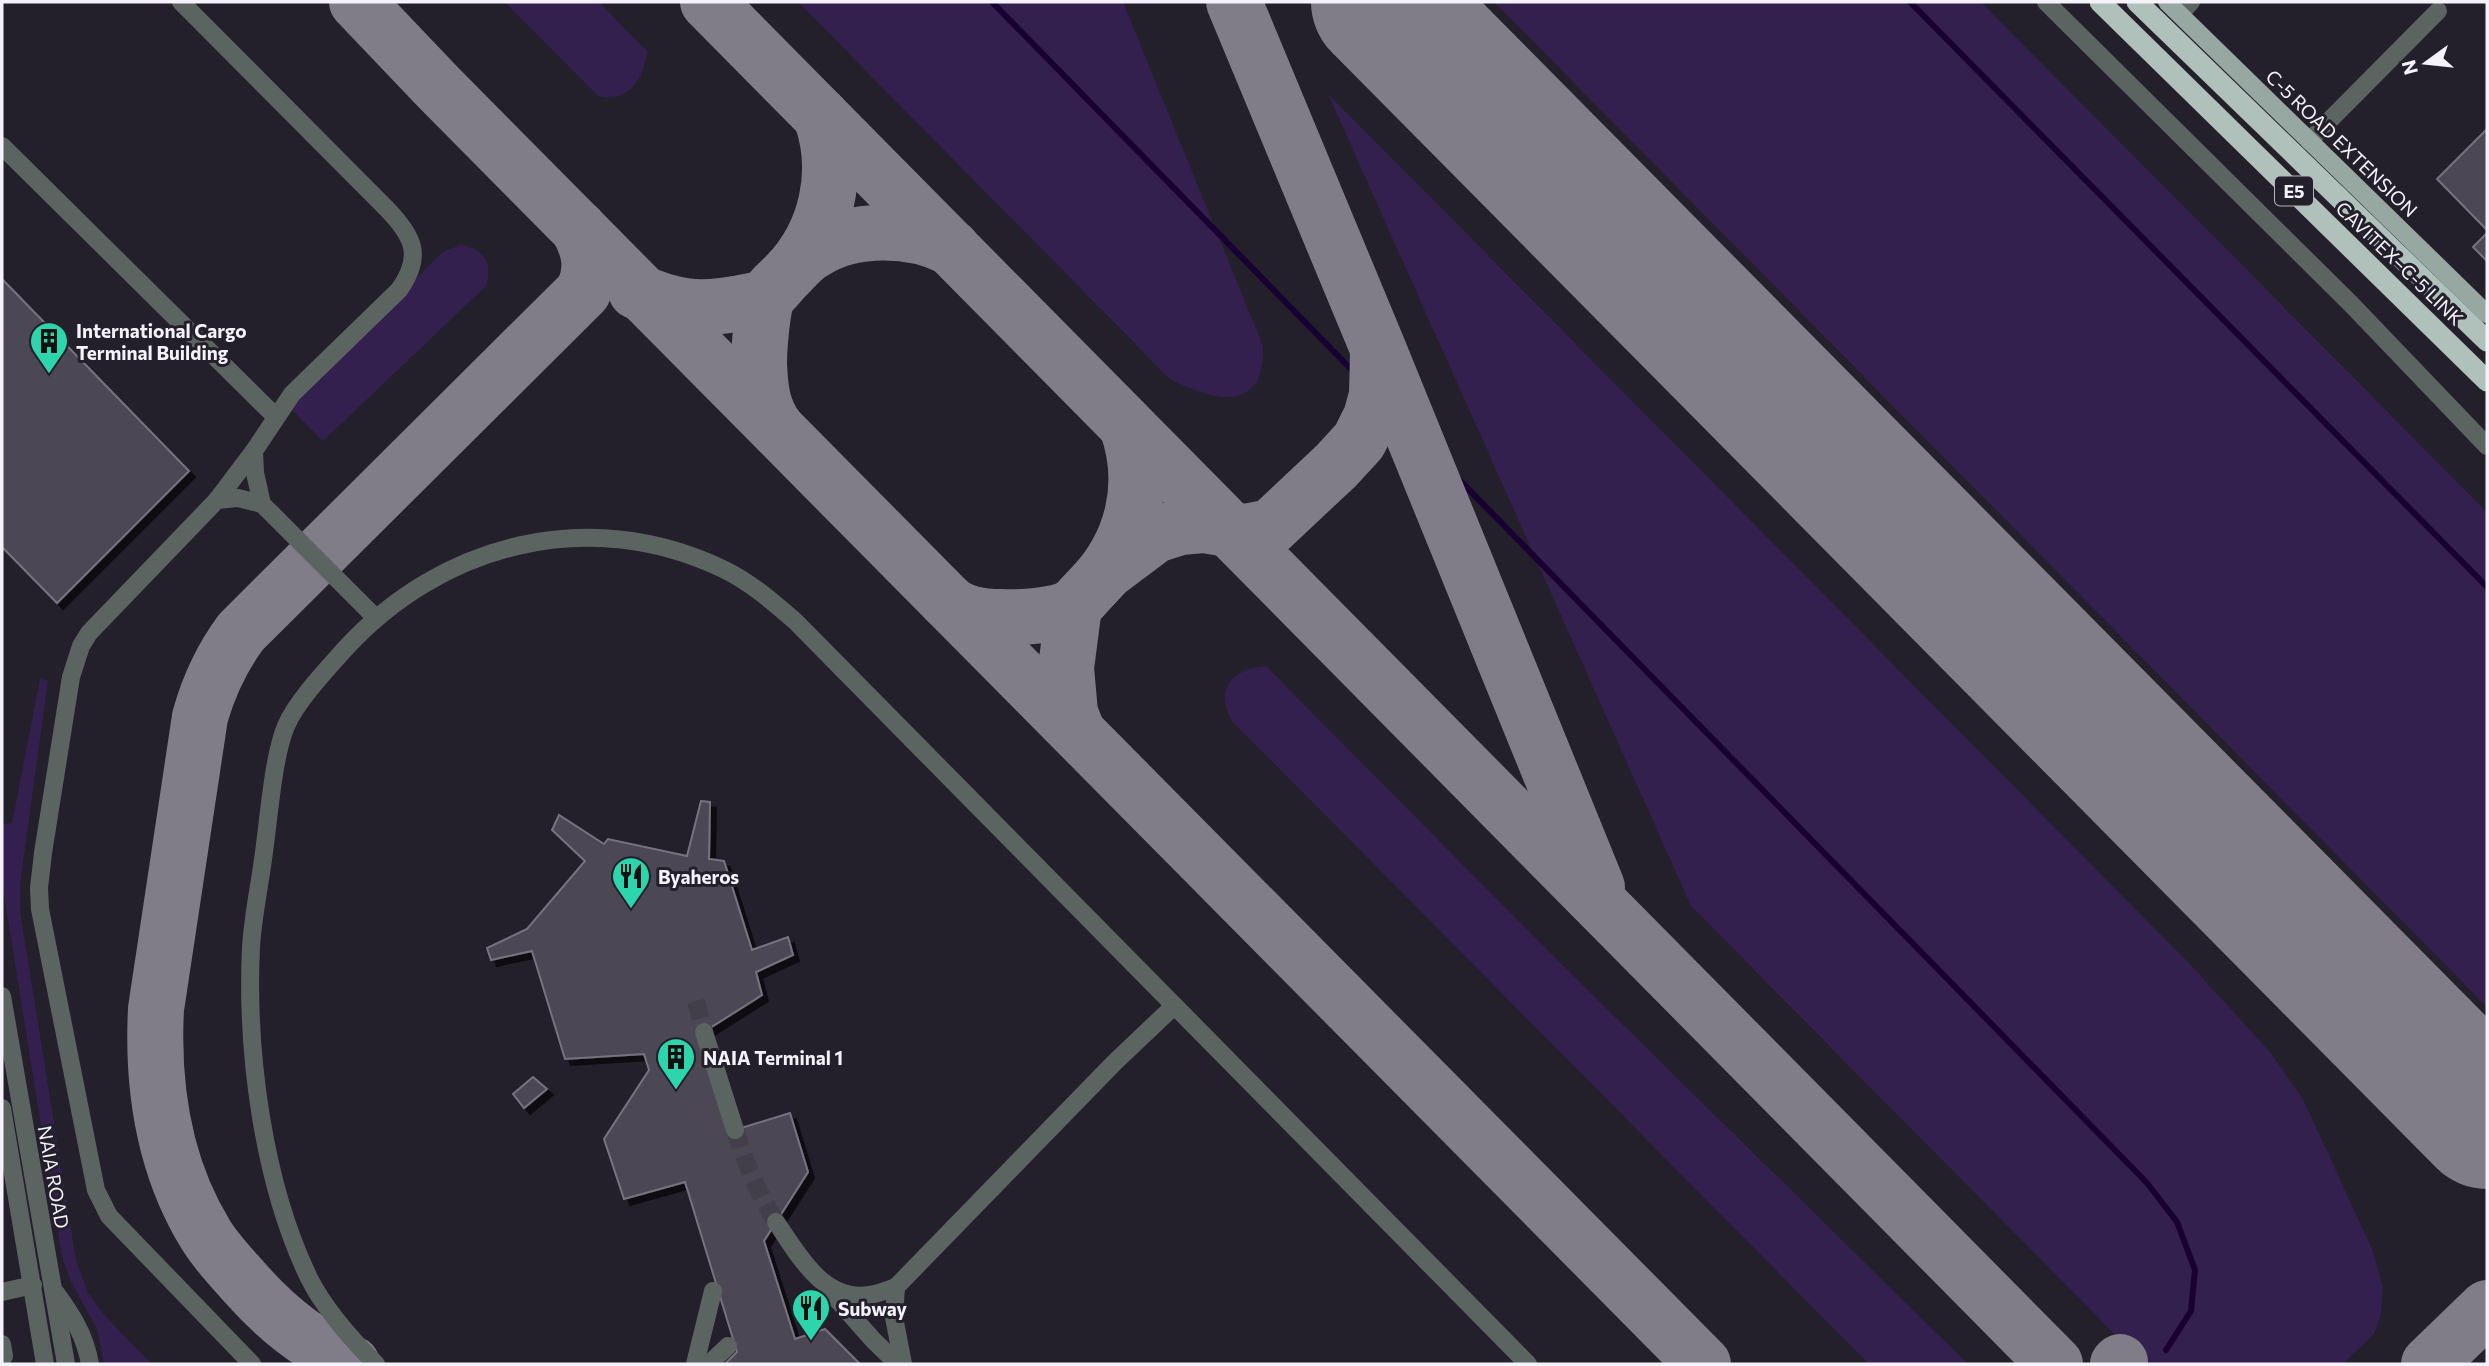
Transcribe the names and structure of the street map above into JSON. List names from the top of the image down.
{
  "streets": {
    "highway": ["E5", "CAVITEX–C-5 LINK"],
    "main road": ["C-5 ROAD EXTENSION"],
    "street": ["NAIA ROAD"]
  },
  "places": {
    "building": ["International Cargo Terminal Building", "NAIA Terminal 1"],
    "restaurant": ["Byaheros", "Subway"]
  },
  "north": "left"
}
